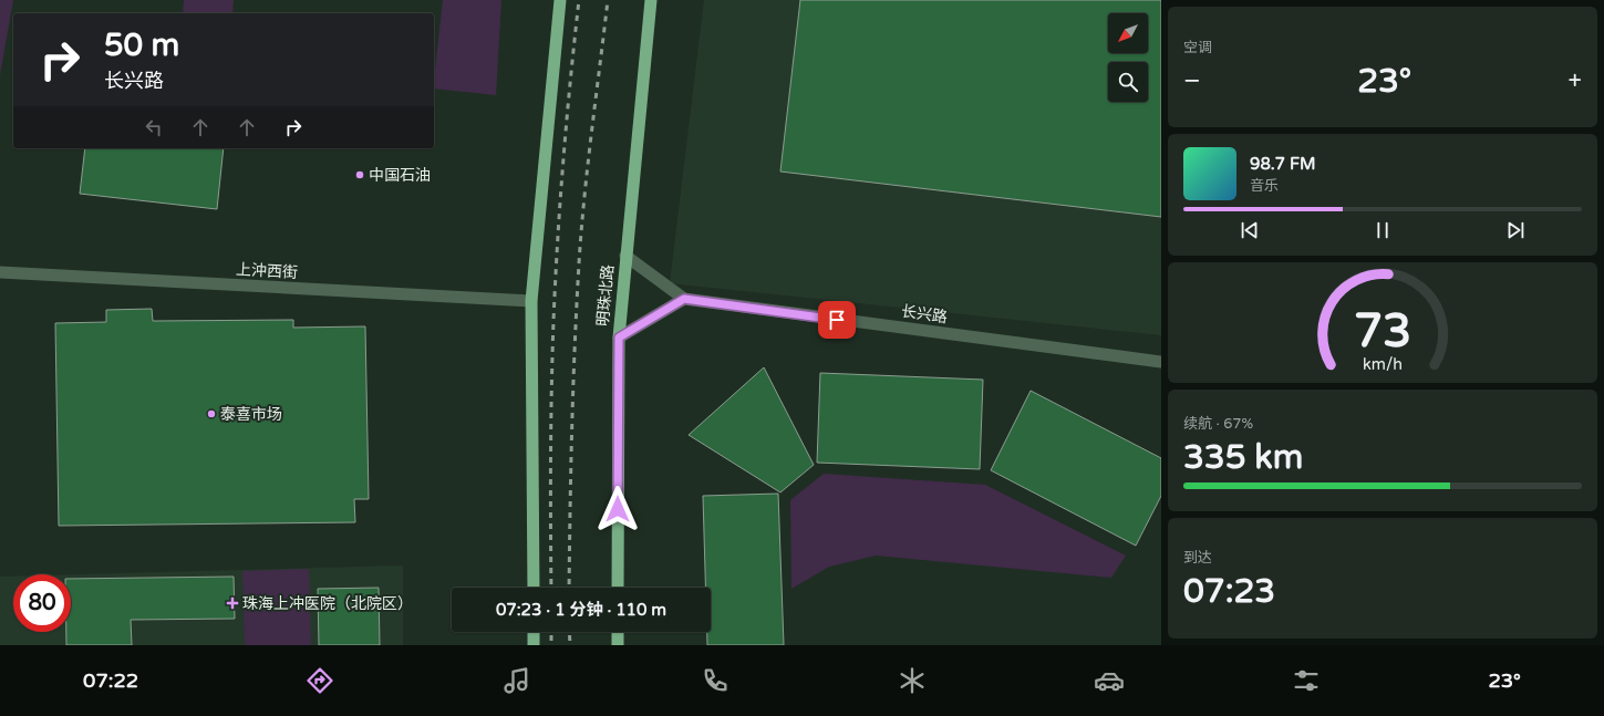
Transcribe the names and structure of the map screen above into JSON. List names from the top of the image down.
{
  "streets": {
    "highway": ["明珠北路"],
    "street": ["上沖西街", "长兴路"]
  },
  "crossings": [
    ["明珠北路", "长兴路"]
  ],
  "places": {
    "other": ["中国石油", "泰喜市场"],
    "health": ["珠海上冲医院（北院区）"]
  },
  "north": "bottom left",
  "page": {
    "tile": [
      "空调",
      ["续航 · 67%", "335 km"],
      ["到达", "07:23"]
    ],
    "turn": ["50 m", "长兴路"],
    "heat": ["−", "23°", "+"],
    "song": ["98.7 FM", "音乐"],
    "limit": "80",
    "trip": "07:23 · 1 分钟 · 110 m",
    "tabs": ["07:22", "23°"],
    "gauge": ["73", "km/h"]
  }
}
